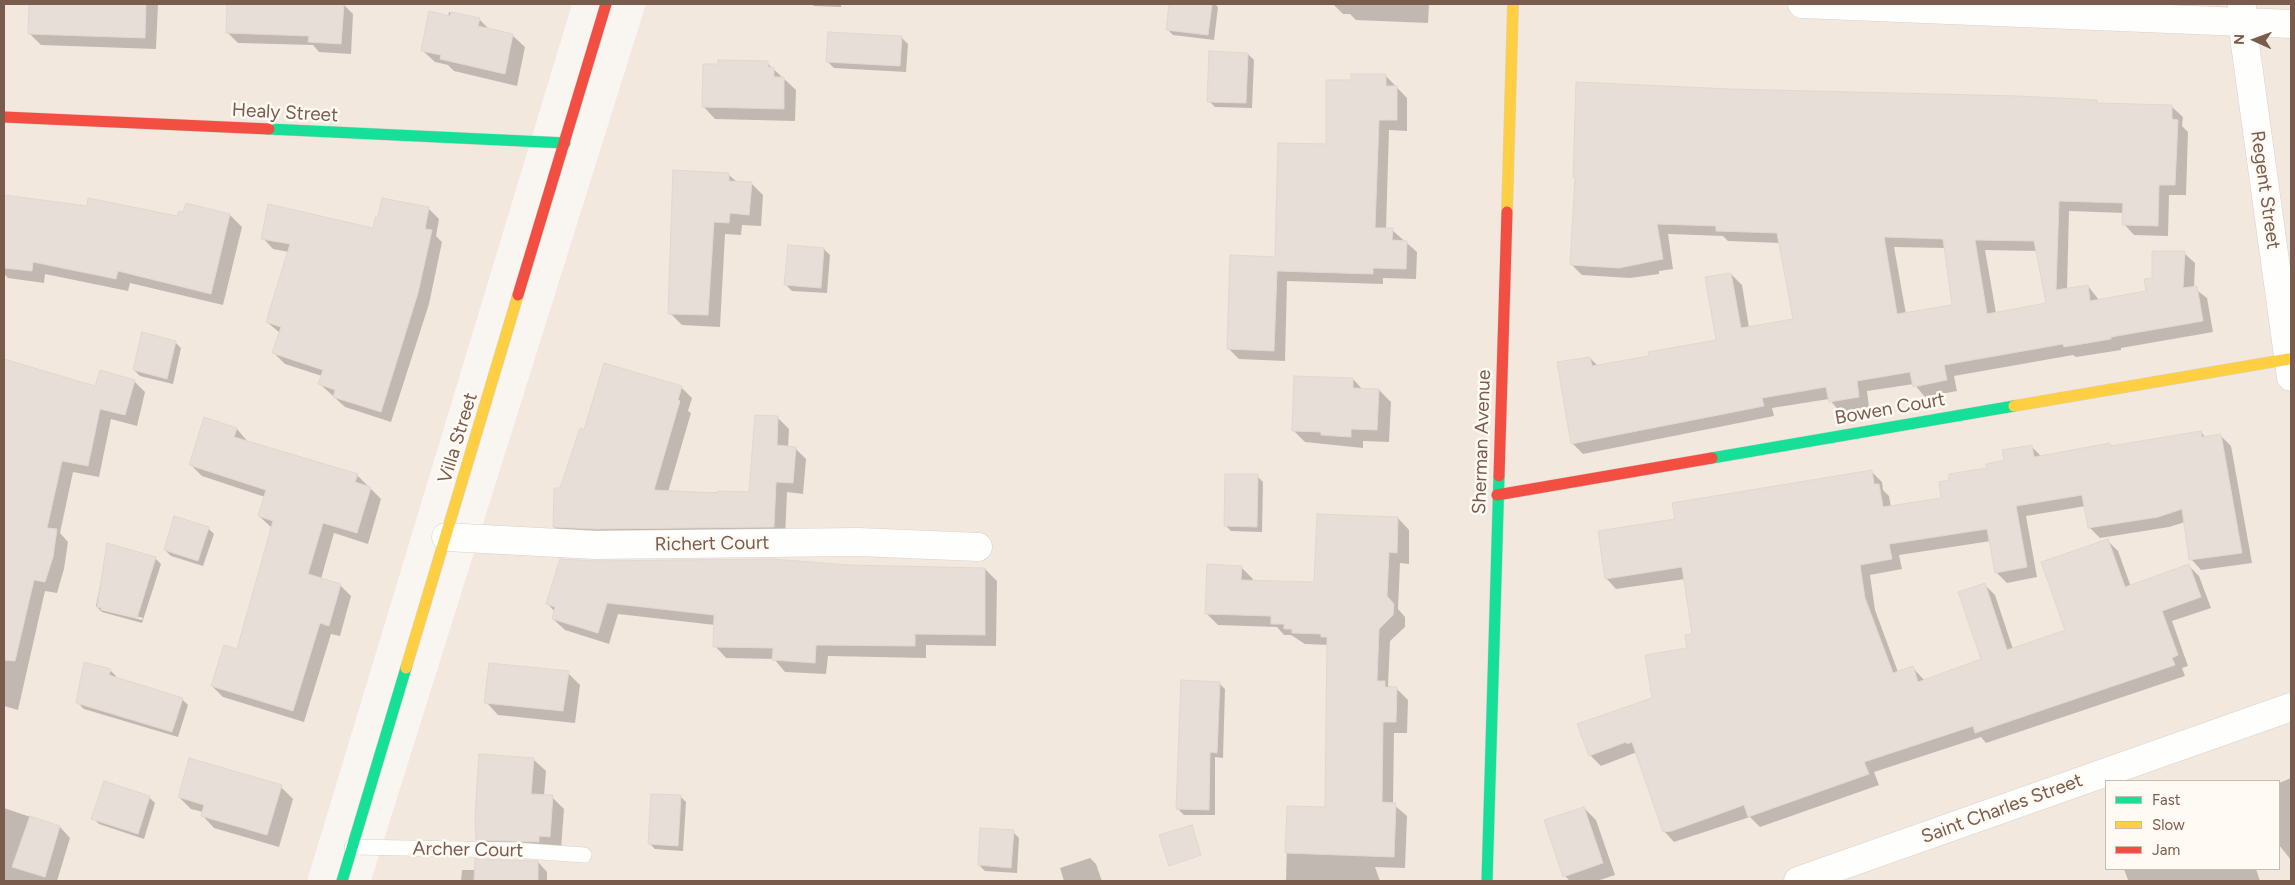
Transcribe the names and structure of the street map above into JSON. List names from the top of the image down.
{
  "streets": {
    "street": [
      "Healy Street",
      "Regent Street",
      "Bowen Court",
      "Villa Street",
      "Sherman Avenue",
      "Richert Court",
      "Saint Charles Street"
    ],
    "lane": ["Archer Court"]
  },
  "crossings": [
    ["Healy Street", "Villa Street"],
    ["Regent Street", "Bowen Court"],
    ["Bowen Court", "Sherman Avenue"],
    ["Villa Street", "Richert Court"],
    ["Villa Street", "Archer Court"]
  ],
  "legend": ["Fast", "Slow", "Jam"],
  "north": "left"
}
